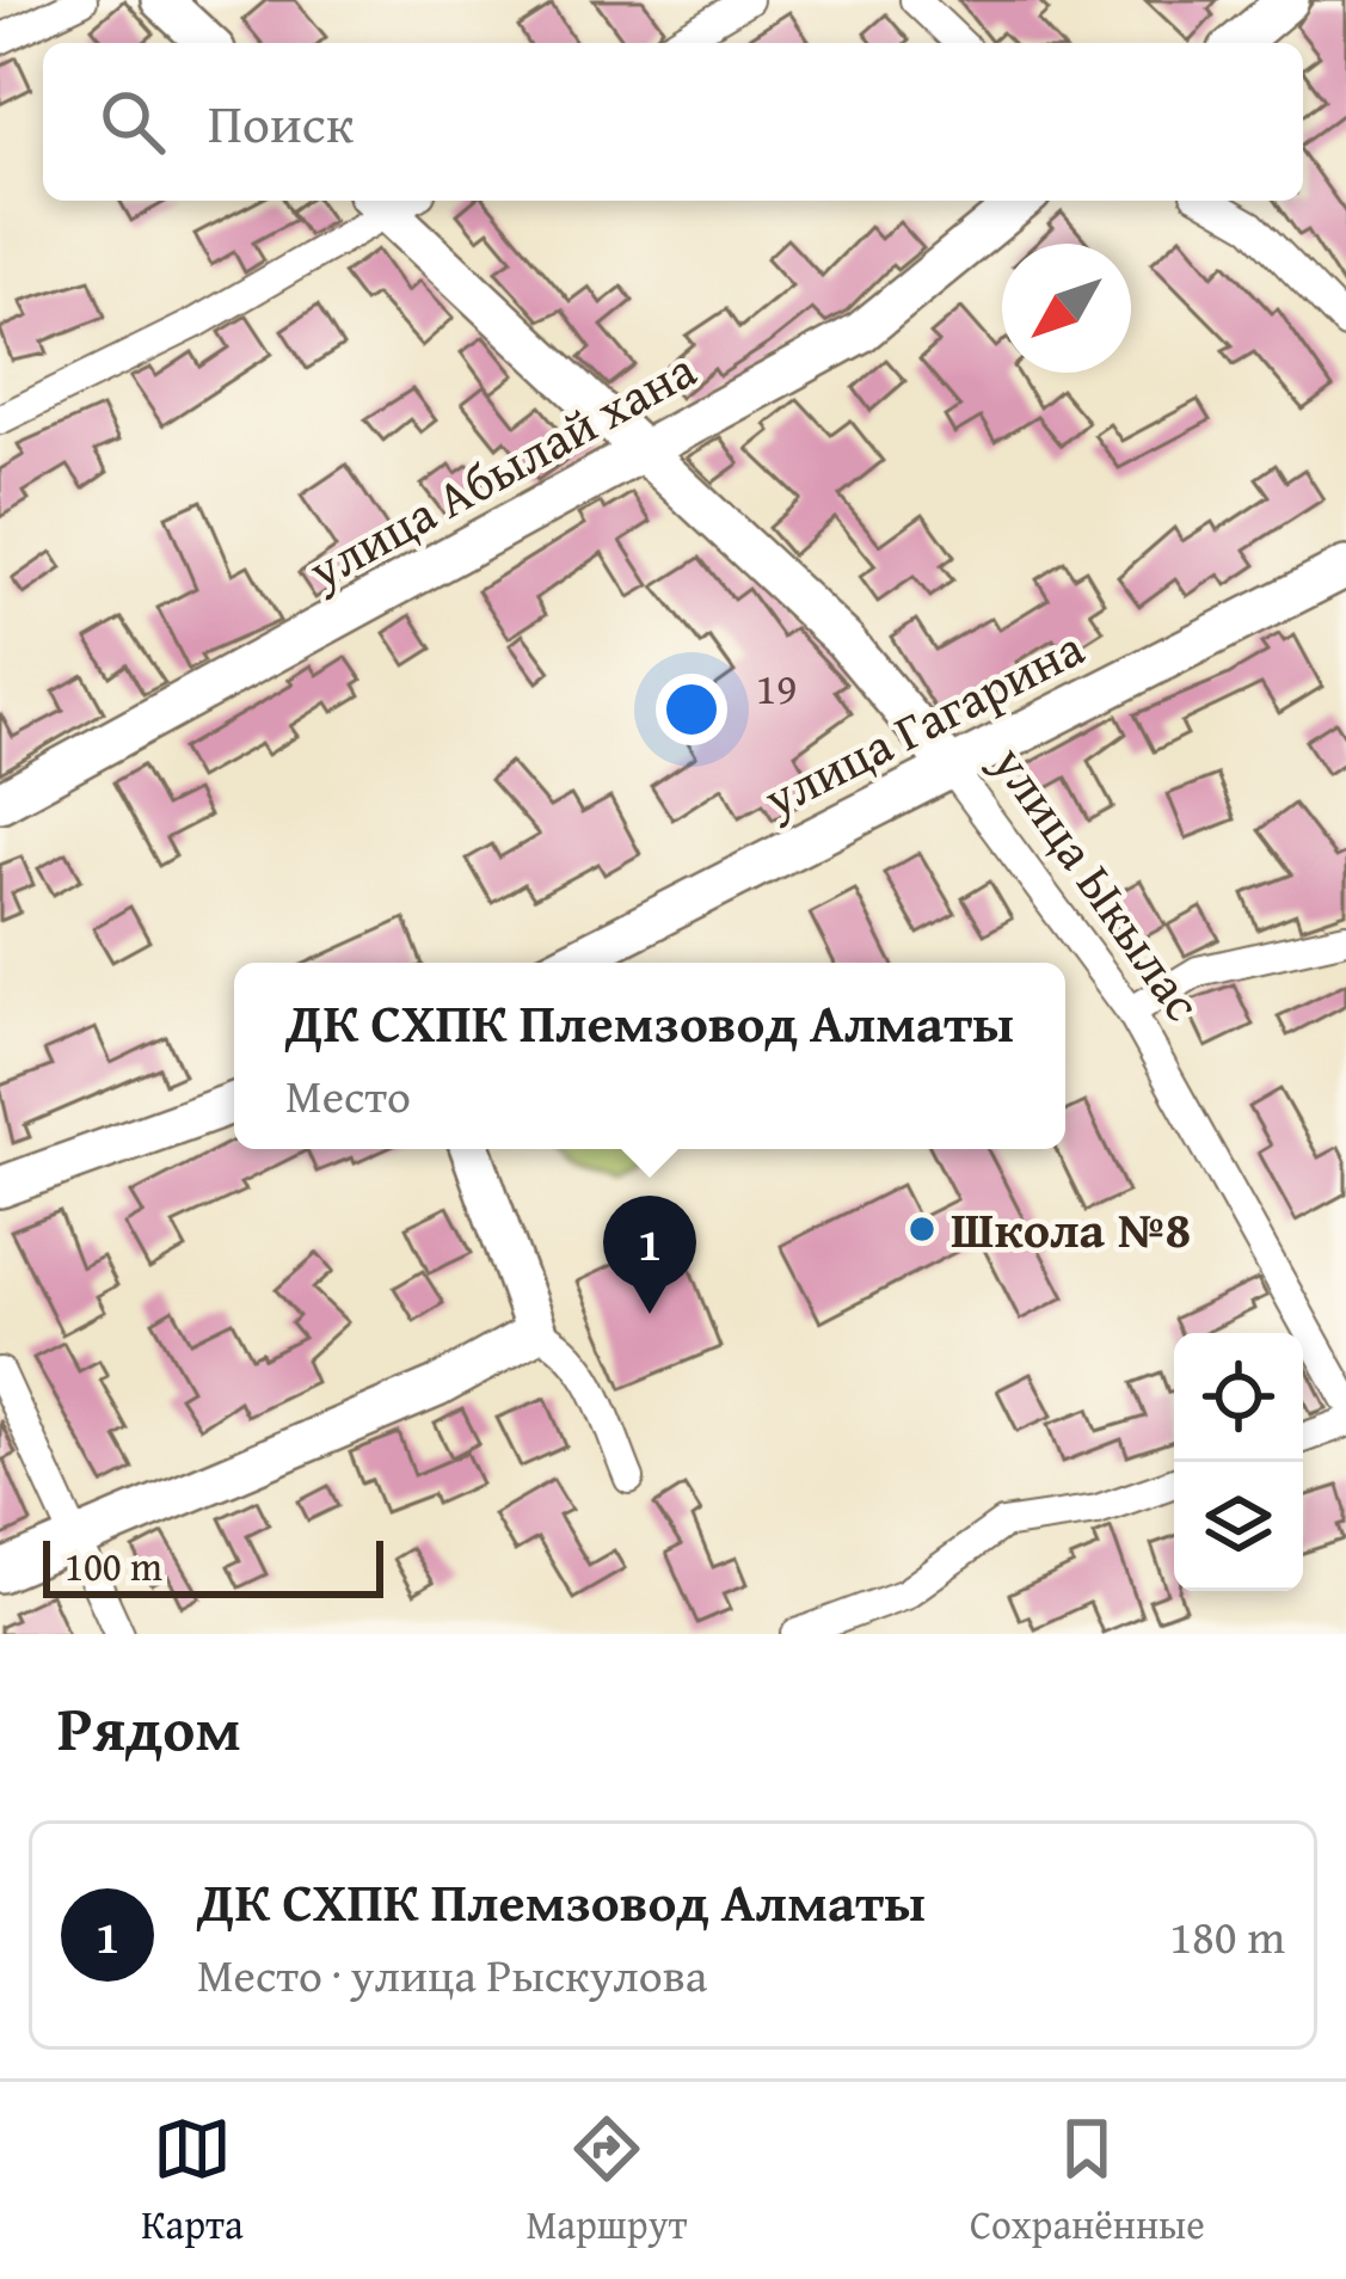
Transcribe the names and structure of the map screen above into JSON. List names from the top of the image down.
{
  "streets": {
    "street": ["улица Абылай хана", "улица Гагарина", "улица Ыкылас"]
  },
  "crossings": [
    ["улица Абылай хана", "улица Ыкылас"],
    ["улица Гагарина", "улица Ыкылас"]
  ],
  "places": ["Школа №8"],
  "house_numbers": ["19"],
  "scale_bar": "100 m",
  "north": "bottom left",
  "page": {
    "search": "Поиск",
    "popup": ["ДК СХПК Племзовод Алматы", "Место"],
    "pins": "1",
    "scale": "100 m",
    "heading": "Рядом",
    "list": [
      {
        "mark": "1",
        "name": "ДК СХПК Племзовод Алматы",
        "note": "Место · улица Рыскулова",
        "value": "180 m"
      }
    ],
    "nav": ["Карта", "Маршрут", "Сохранённые"]
  }
}
